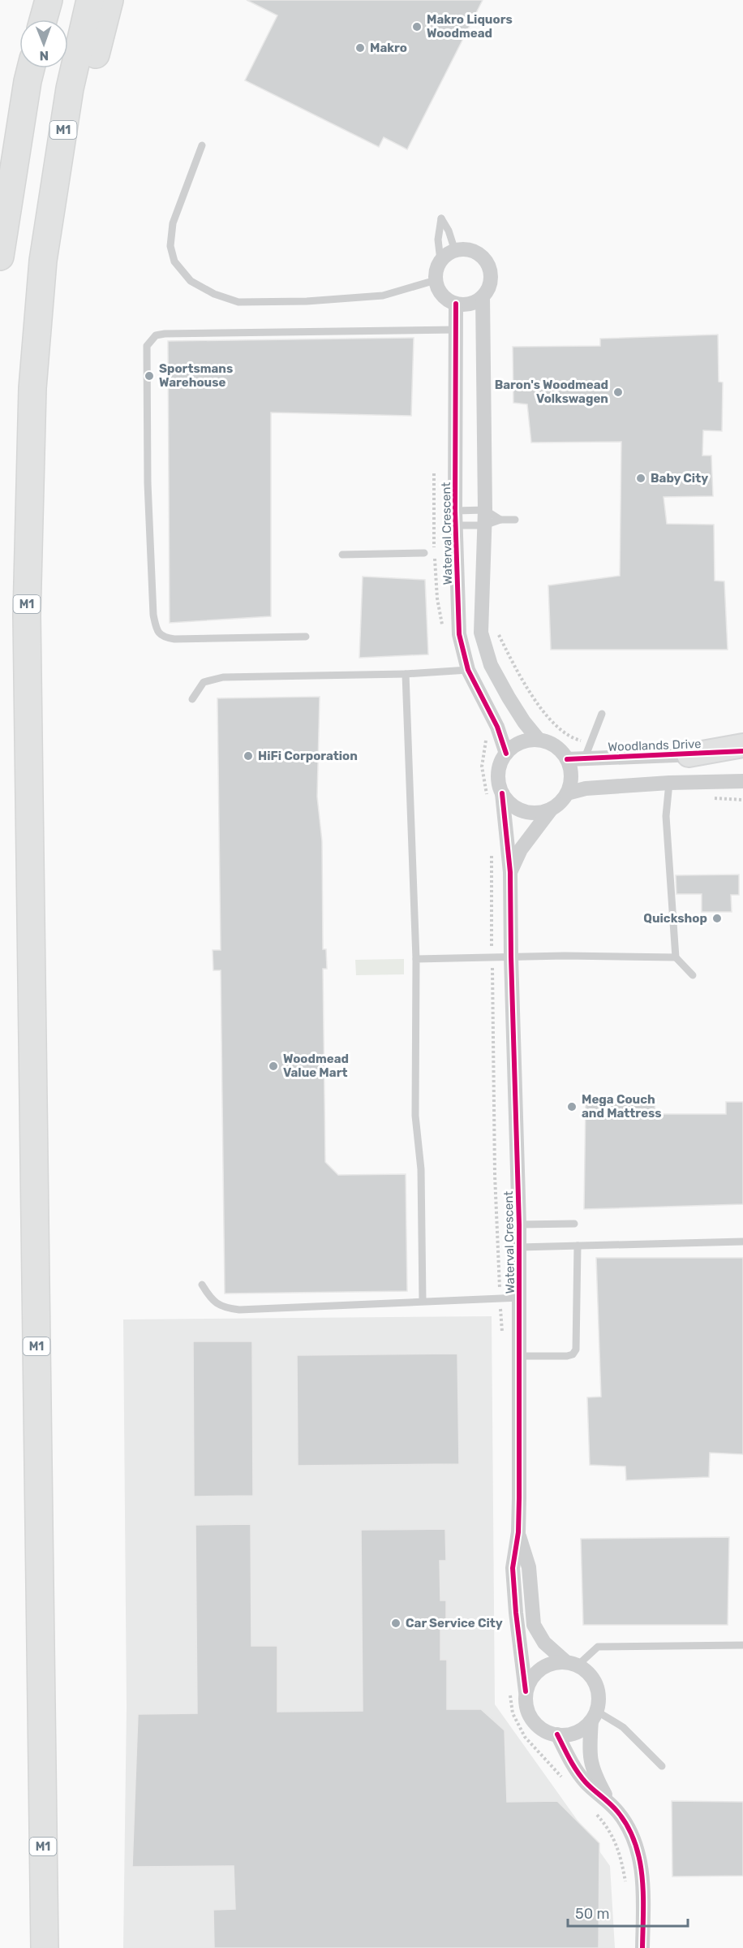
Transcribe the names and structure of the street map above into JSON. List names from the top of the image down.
{
  "streets": {
    "highway": ["M1"],
    "street": ["Waterval Crescent", "Woodlands Drive"]
  },
  "crossings": [
    ["Waterval Crescent", "Woodlands Drive"]
  ],
  "places": [
    "Makro Liquors Woodmead",
    "Makro",
    "Sportsmans Warehouse",
    "Baron's Woodmead Volkswagen",
    "Baby City",
    "HiFi Corporation",
    "Quickshop",
    "Woodmead Value Mart",
    "Mega Couch and Mattress",
    "Car Service City"
  ],
  "scale_bar": "50 m",
  "north": "bottom"
}
